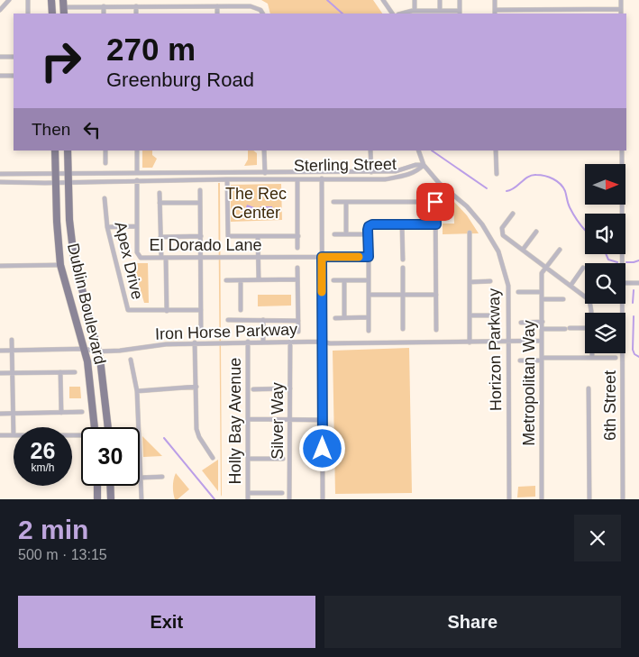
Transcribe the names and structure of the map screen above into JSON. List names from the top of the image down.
{
  "streets": {
    "main road": ["Dublin Boulevard"],
    "street": [
      "Sterling Street",
      "El Dorado Lane",
      "Apex Drive",
      "Iron Horse Parkway",
      "Horizon Parkway",
      "Metropolitan Way",
      "6th Street",
      "Holly Bay Avenue",
      "Silver Way"
    ]
  },
  "crossings": [
    ["Sterling Street", "El Dorado Lane"],
    ["Sterling Street", "Dublin Boulevard"],
    ["Sterling Street", "Horizon Parkway"],
    ["Dublin Boulevard", "Iron Horse Parkway"],
    ["Iron Horse Parkway", "Horizon Parkway"],
    ["Iron Horse Parkway", "Metropolitan Way"],
    ["Iron Horse Parkway", "Holly Bay Avenue"],
    ["Iron Horse Parkway", "Silver Way"]
  ],
  "parks": ["The Rec Center"],
  "north": "right",
  "page": {
    "turn": ["270 m", "Greenburg Road"],
    "then": "Then",
    "speed": "26 km/h",
    "limit": "30",
    "heading": ["2 min", "500 m · 13:15"],
    "buttons": ["Exit", "Share"]
  }
}
